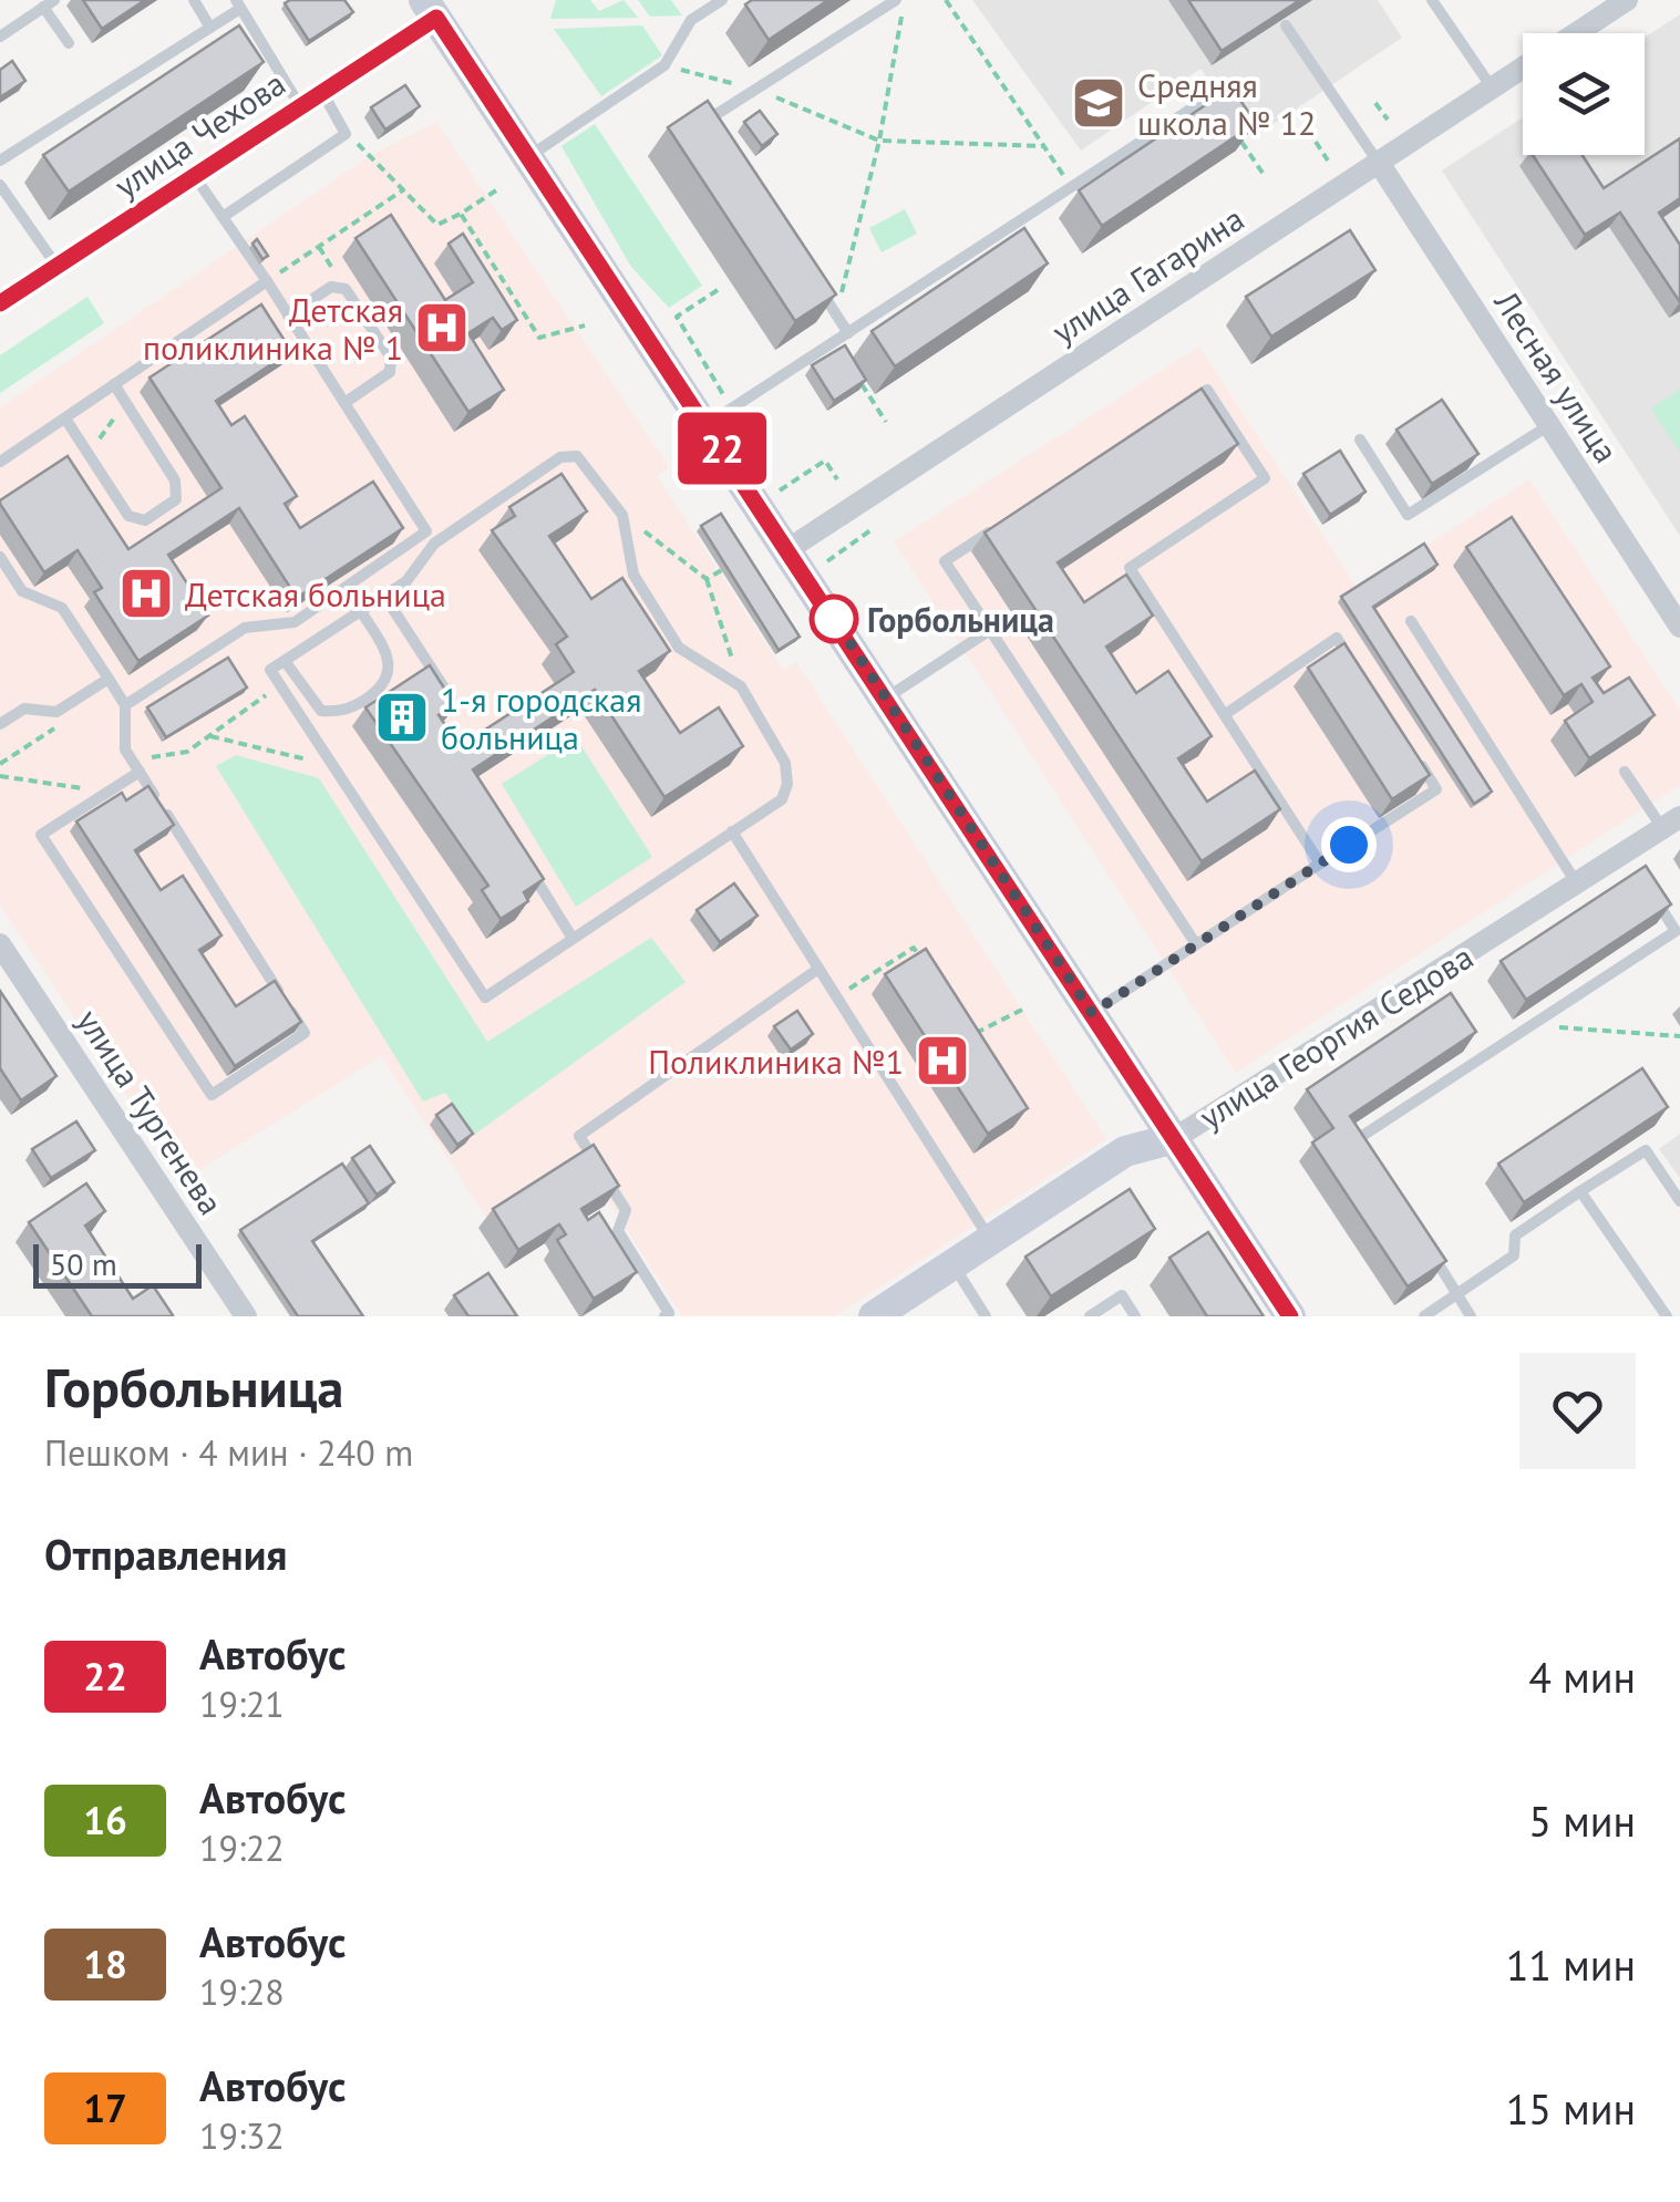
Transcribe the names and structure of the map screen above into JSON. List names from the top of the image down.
{
  "streets": {
    "main road": ["улица Георгия Седова"],
    "street": [
      "улица Чехова",
      "улица Гагарина",
      "Лесная улица",
      "улица Тургенева"
    ]
  },
  "crossings": [
    ["улица Гагарина", "Лесная улица"]
  ],
  "places": {
    "school or university": ["Средняя школа № 12"],
    "hospital": ["Детская поликлиника № 1", "Детская больница", "Поликлиника №1"],
    "other": ["Горбольница"],
    "building": ["1-я городская больница"]
  },
  "lines": ["bus line 22"],
  "scale_bar": "50 m",
  "page": {
    "on_map": "22",
    "scale": "50 m",
    "heading": [
      ["Горбольница", "Пешком · 4 мин · 240 m"],
      "Отправления"
    ],
    "list": [
      {
        "mark": "22",
        "name": "Автобус",
        "note": "19:21",
        "value": "4 мин"
      },
      {
        "mark": "16",
        "name": "Автобус",
        "note": "19:22",
        "value": "5 мин"
      },
      {
        "mark": "18",
        "name": "Автобус",
        "note": "19:28",
        "value": "11 мин"
      },
      {
        "mark": "17",
        "name": "Автобус",
        "note": "19:32",
        "value": "15 мин"
      }
    ]
  }
}
